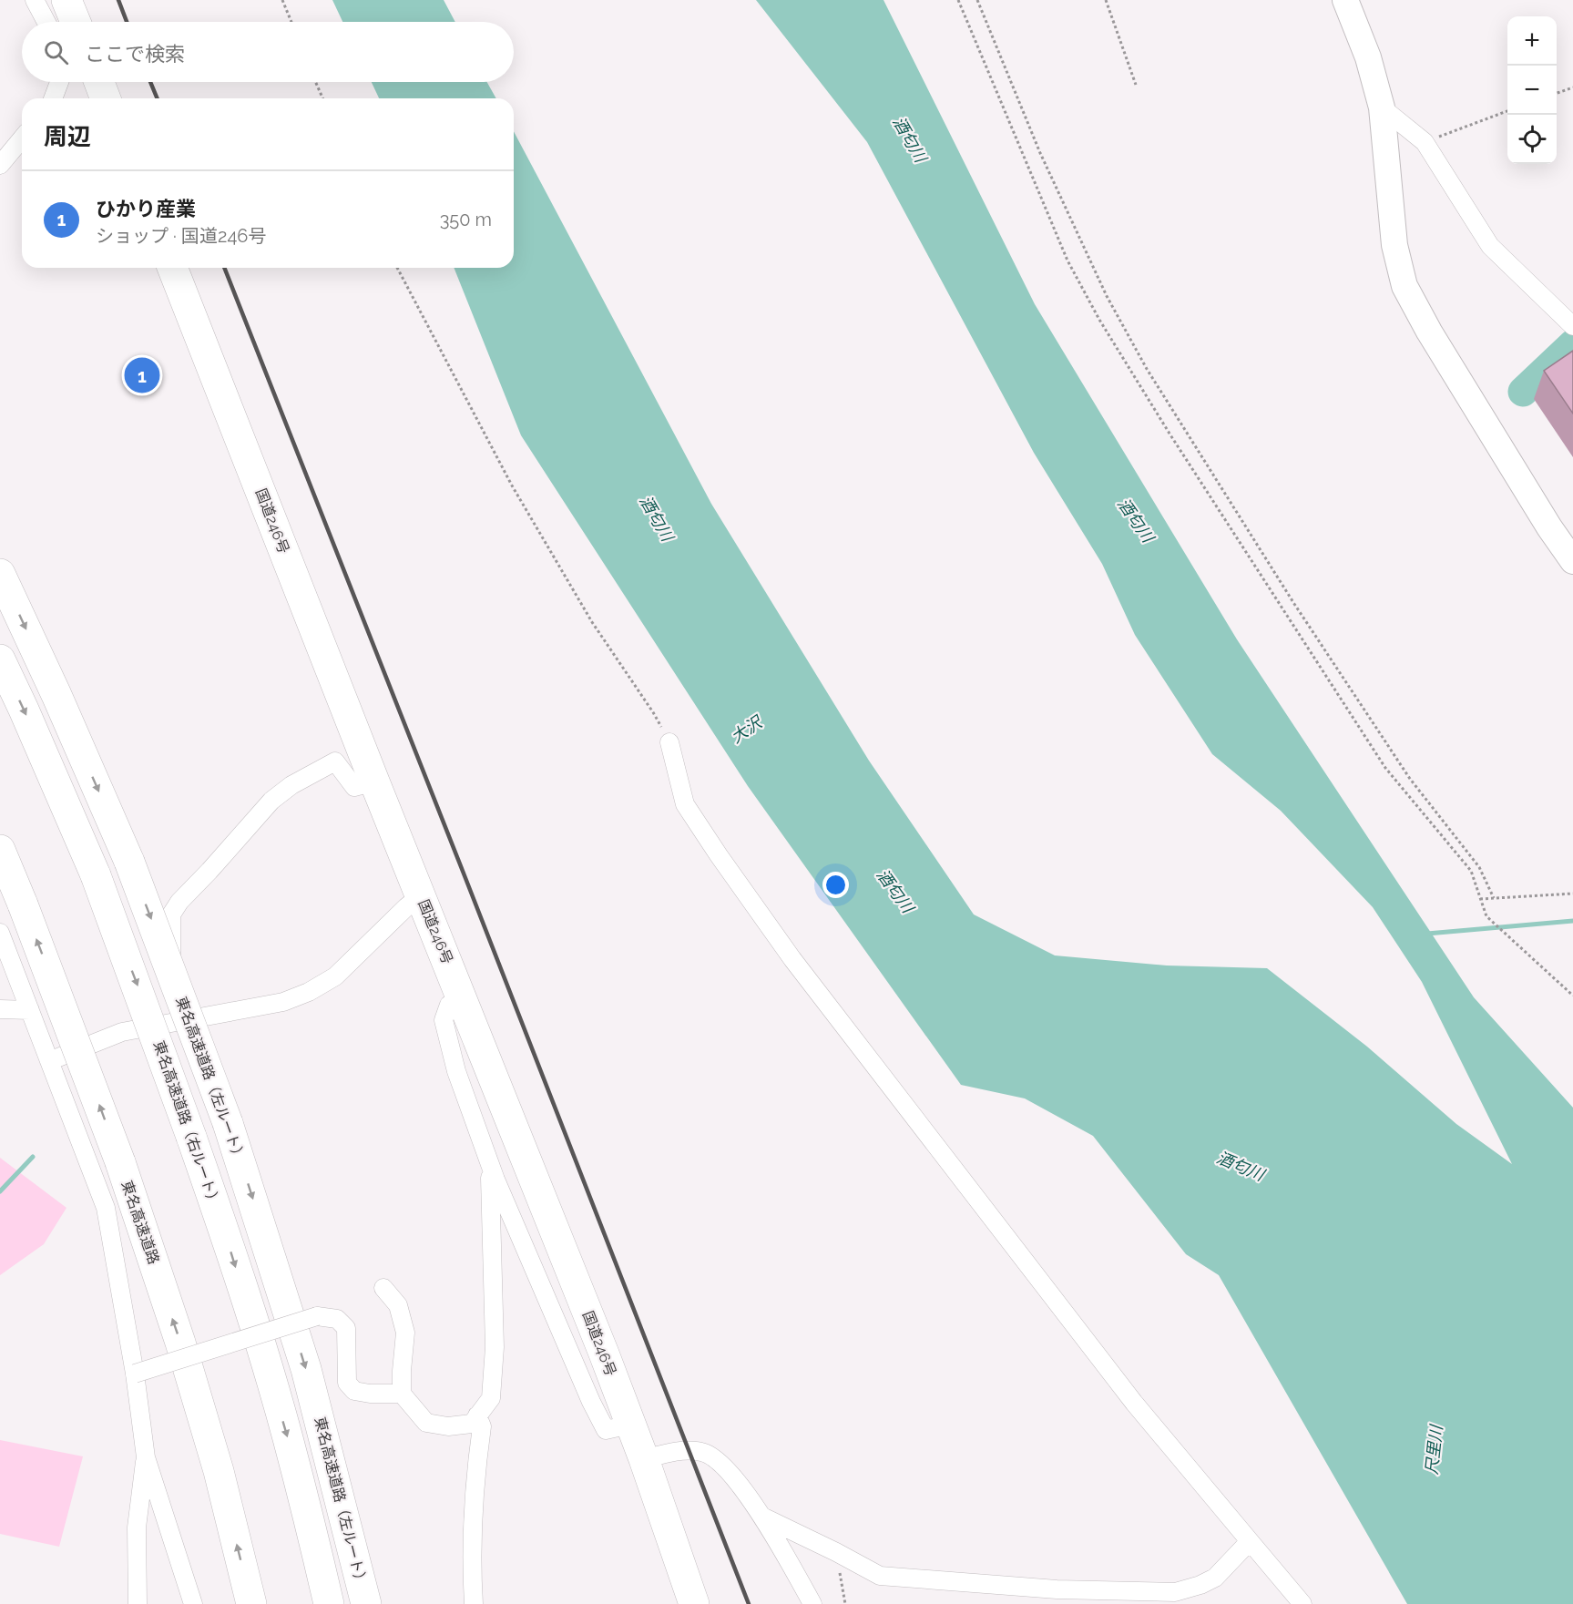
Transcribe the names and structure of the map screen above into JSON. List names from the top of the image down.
{
  "streets": {
    "highway": [
      "国道246号",
      "東名高速道路（左ルート）",
      "東名高速道路（右ルート）",
      "東名高速道路"
    ]
  },
  "one_way": ["東名高速道路（左ルート）", "東名高速道路（右ルート）", "東名高速道路"],
  "water": ["酒匂川", "大沢", "尺里川"],
  "page": {
    "map_buttons": ["+", "−"],
    "search": "ここで検索",
    "heading": "周辺",
    "list": [
      {
        "mark": "1",
        "name": "ひかり産業",
        "note": "ショップ · 国道246号",
        "value": "350 m"
      }
    ],
    "pins": "1"
  }
}
